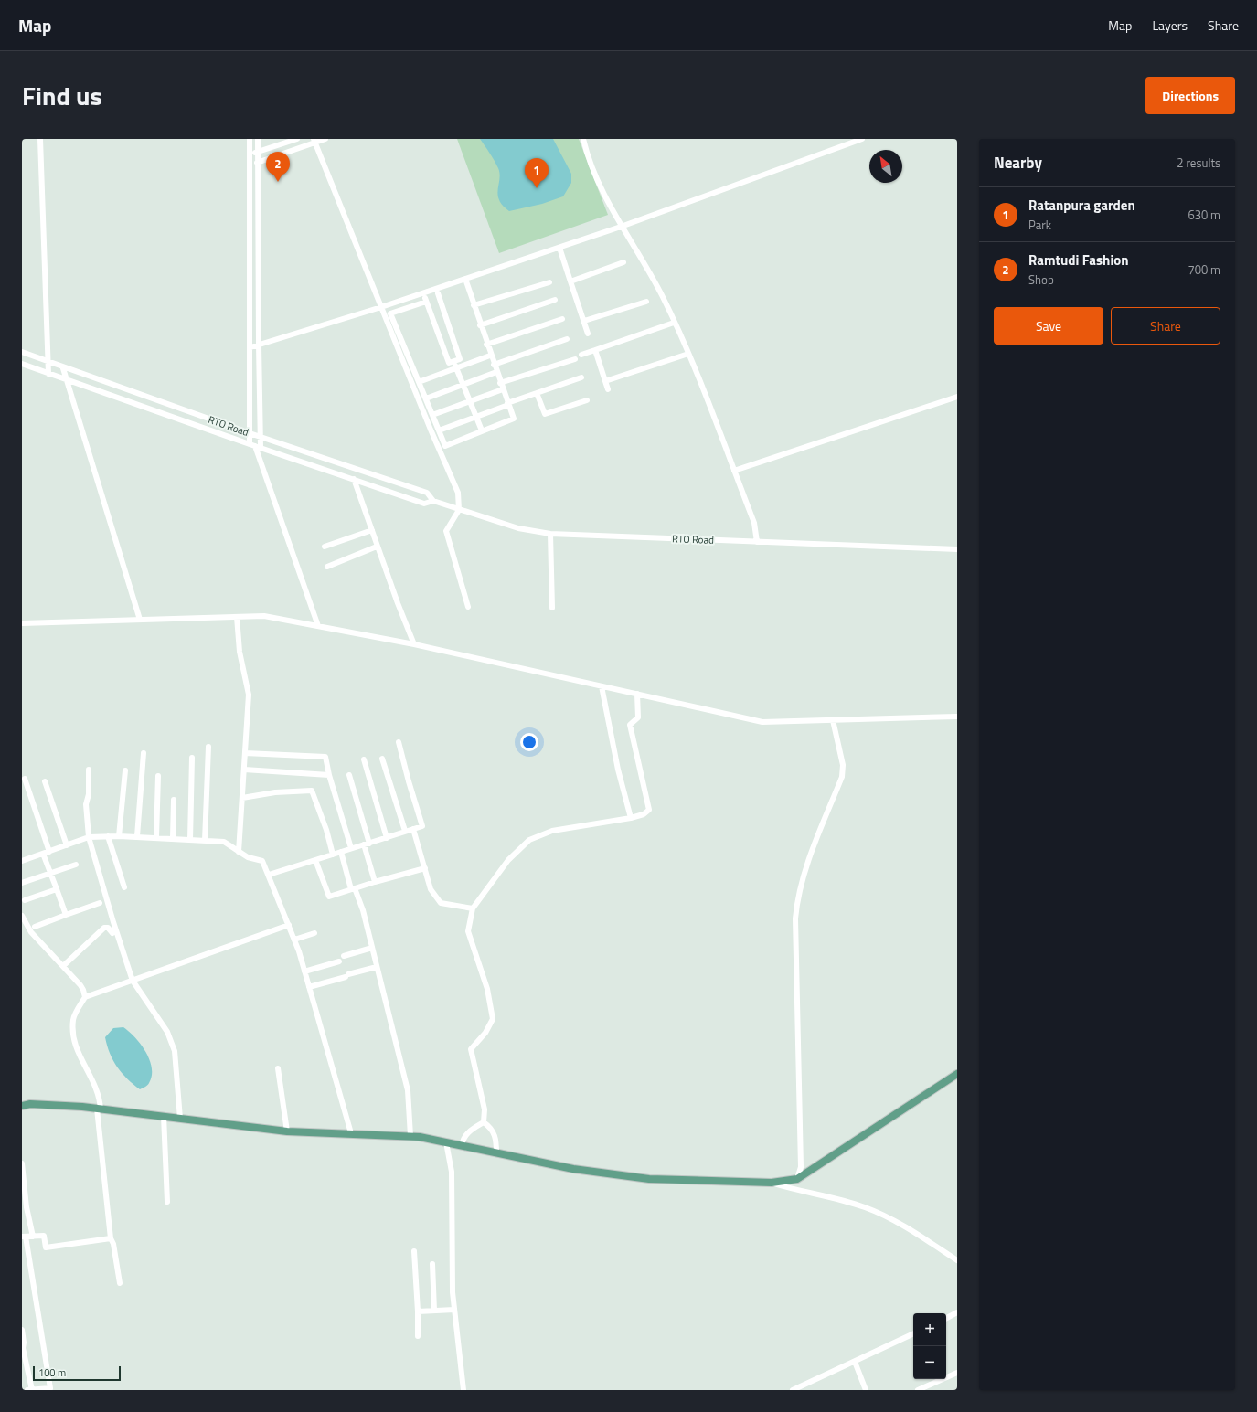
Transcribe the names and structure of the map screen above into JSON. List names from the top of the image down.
{
  "streets": {
    "street": ["RTO Road"]
  },
  "scale_bar": "100 m",
  "north": "top left",
  "page": {
    "header": "Map",
    "nav": ["Map", "Layers", "Share"],
    "title": "Find us",
    "buttons": [
      "Directions",
      ["Save", "Share"]
    ],
    "heading": ["Nearby", "2 results"],
    "pins": ["2", "1"],
    "list": [
      {
        "mark": "1",
        "name": "Ratanpura garden",
        "note": "Park",
        "value": "630 m"
      },
      {
        "mark": "2",
        "name": "Ramtudi Fashion",
        "note": "Shop",
        "value": "700 m"
      }
    ],
    "map_buttons": ["+", "−"],
    "scale": "100 m"
  }
}
